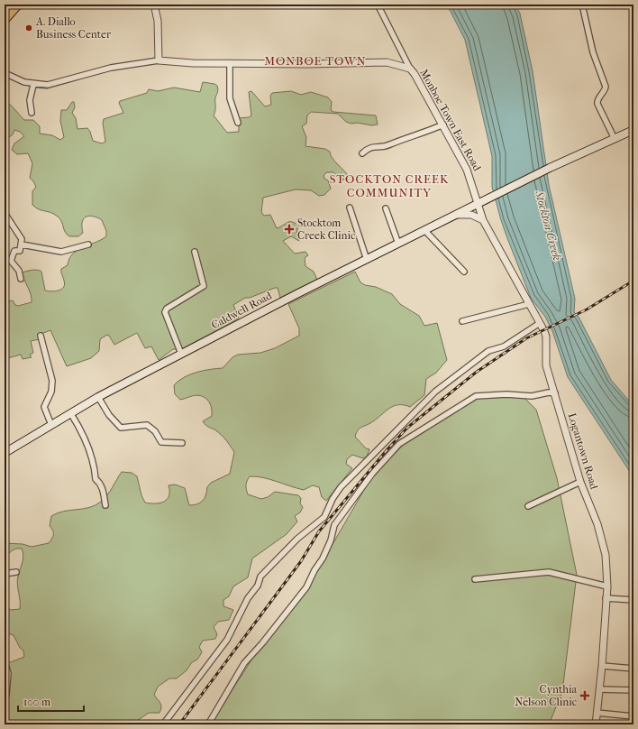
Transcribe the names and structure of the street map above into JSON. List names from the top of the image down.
{
  "streets": {
    "main road": ["Caldwell Road"],
    "street": ["Monboe Town East Road", "Logantown Road"]
  },
  "crossings": [
    ["Monboe Town East Road", "Caldwell Road"],
    ["Monboe Town East Road", "Logantown Road"],
    ["Caldwell Road", "Logantown Road"]
  ],
  "districts": ["MONBOE TOWN", "STOCKTON CREEK COMMUNITY"],
  "water": ["Stockton Creek"],
  "places": {
    "other": ["A. Diallo Business Center"],
    "health": ["Stocktom Creek Clinic", "Cynthia Nelson Clinic"]
  },
  "scale_bar": "100 m"
}
